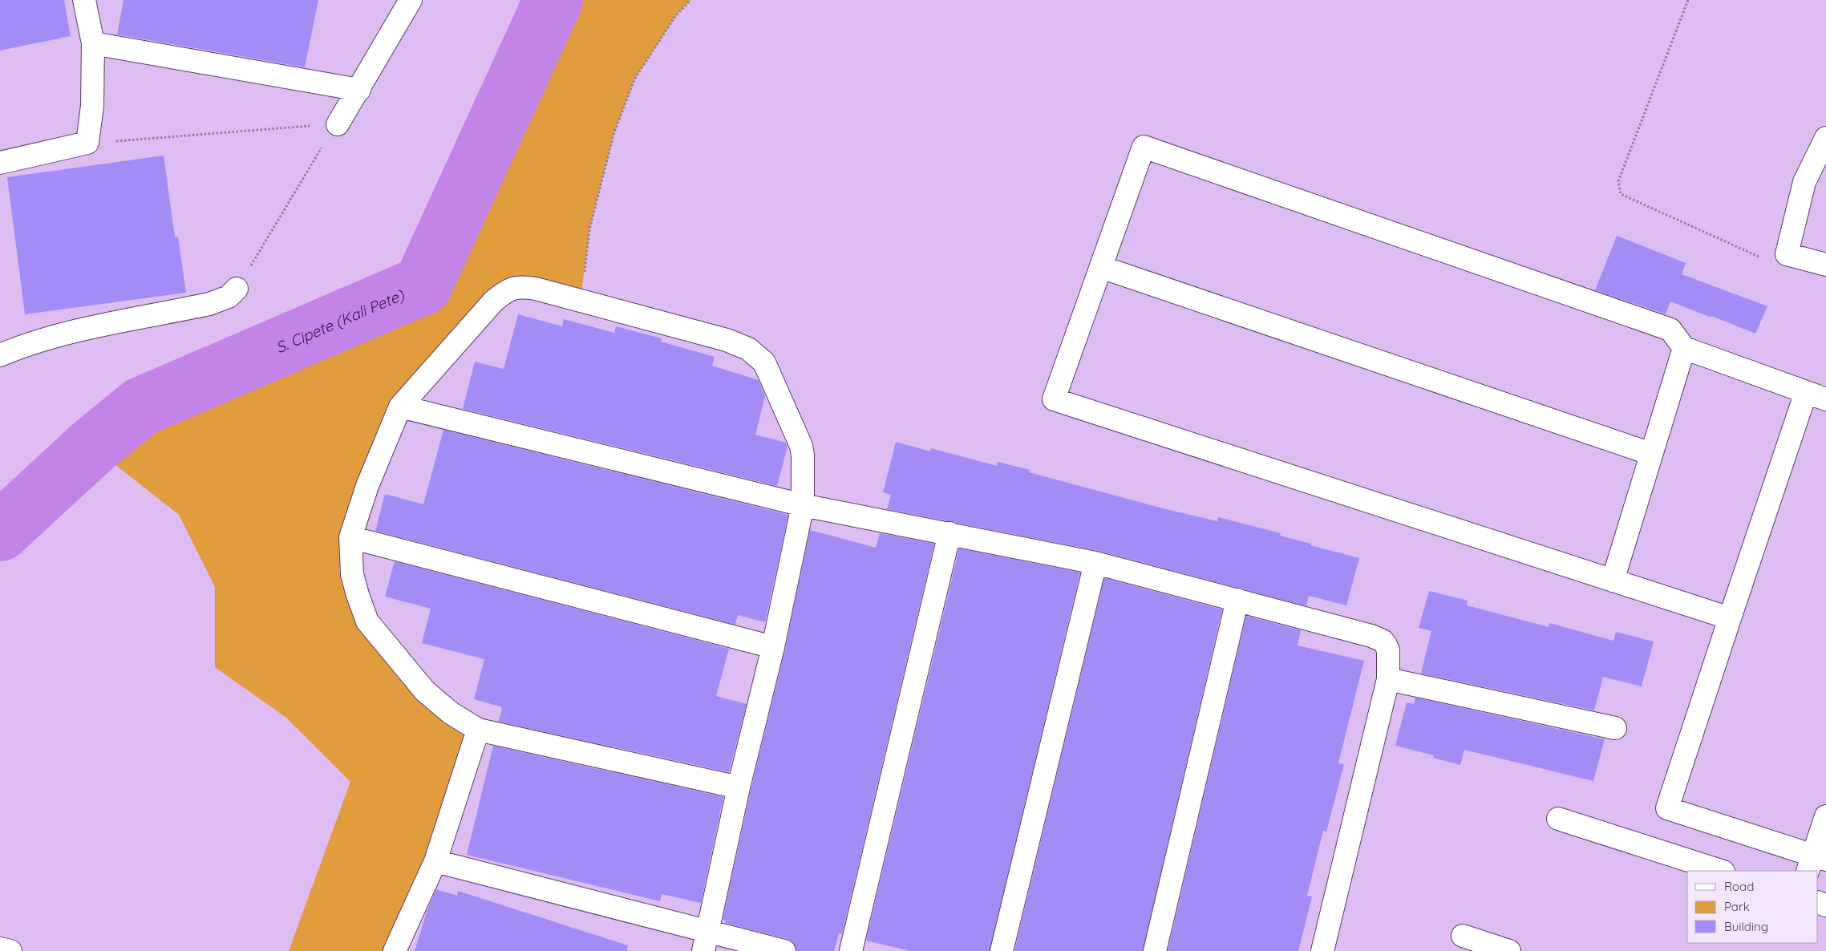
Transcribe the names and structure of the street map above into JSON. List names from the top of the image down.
{
  "water": ["S. Cipete (Kali Pete)"],
  "legend": ["Road", "Park", "Building"]
}
